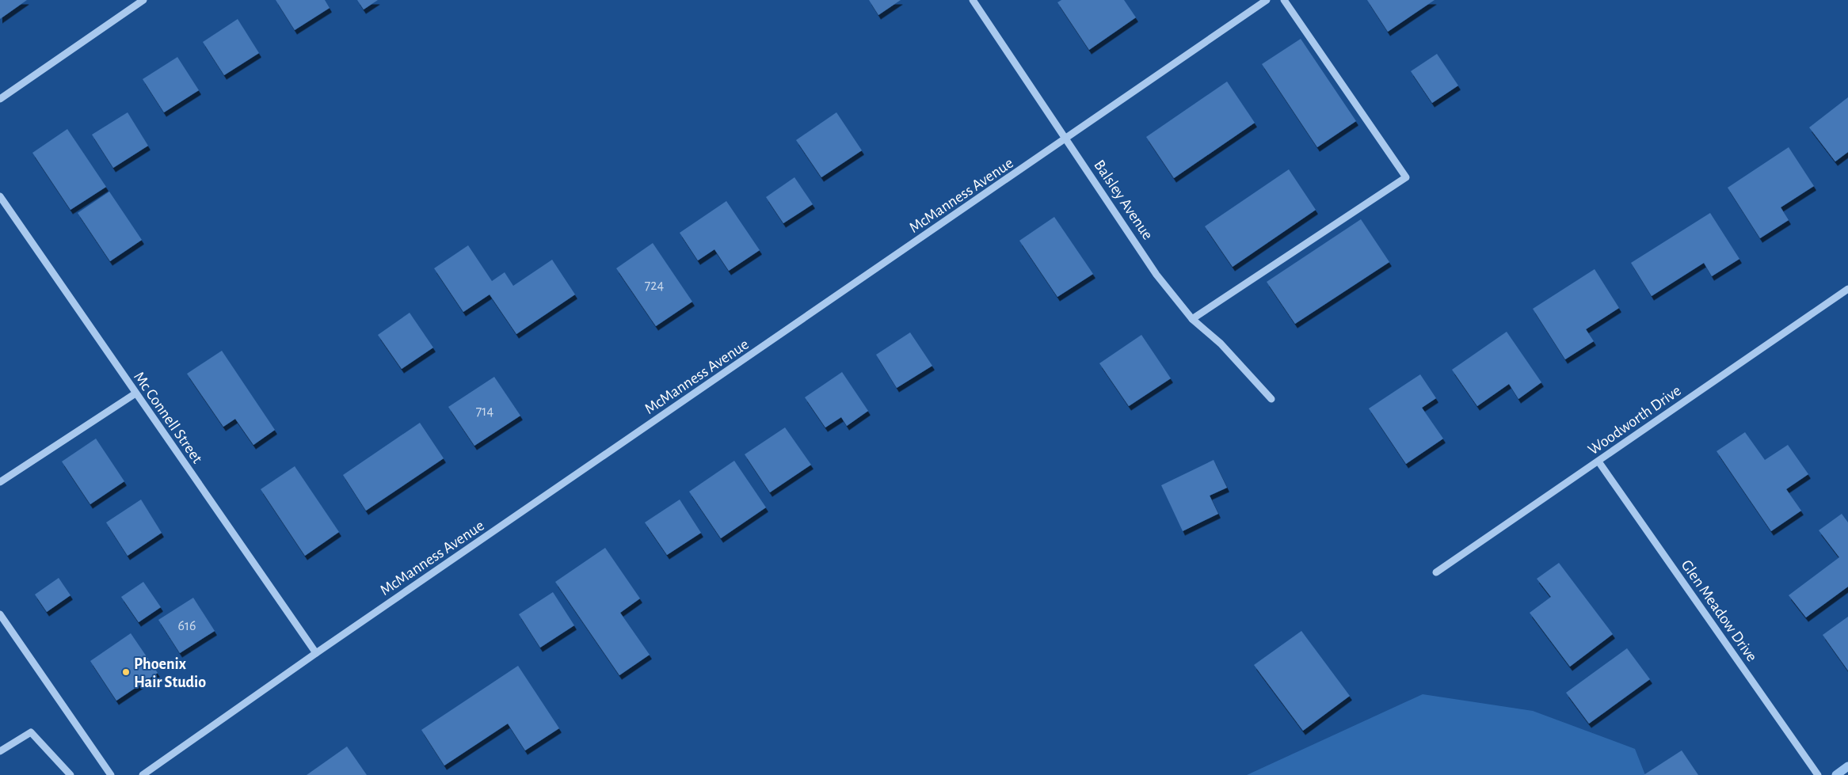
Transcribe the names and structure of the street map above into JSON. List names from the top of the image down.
{
  "streets": {
    "street": [
      "McManness Avenue",
      "Balsley Avenue",
      "Mc Connell Street",
      "Woodworth Drive",
      "Glen Meadow Drive"
    ]
  },
  "crossings": [
    ["McManness Avenue", "Balsley Avenue"],
    ["McManness Avenue", "Mc Connell Street"],
    ["Woodworth Drive", "Glen Meadow Drive"]
  ],
  "places": ["Phoenix Hair Studio"],
  "house_numbers": ["724", "714", "616"]
}
